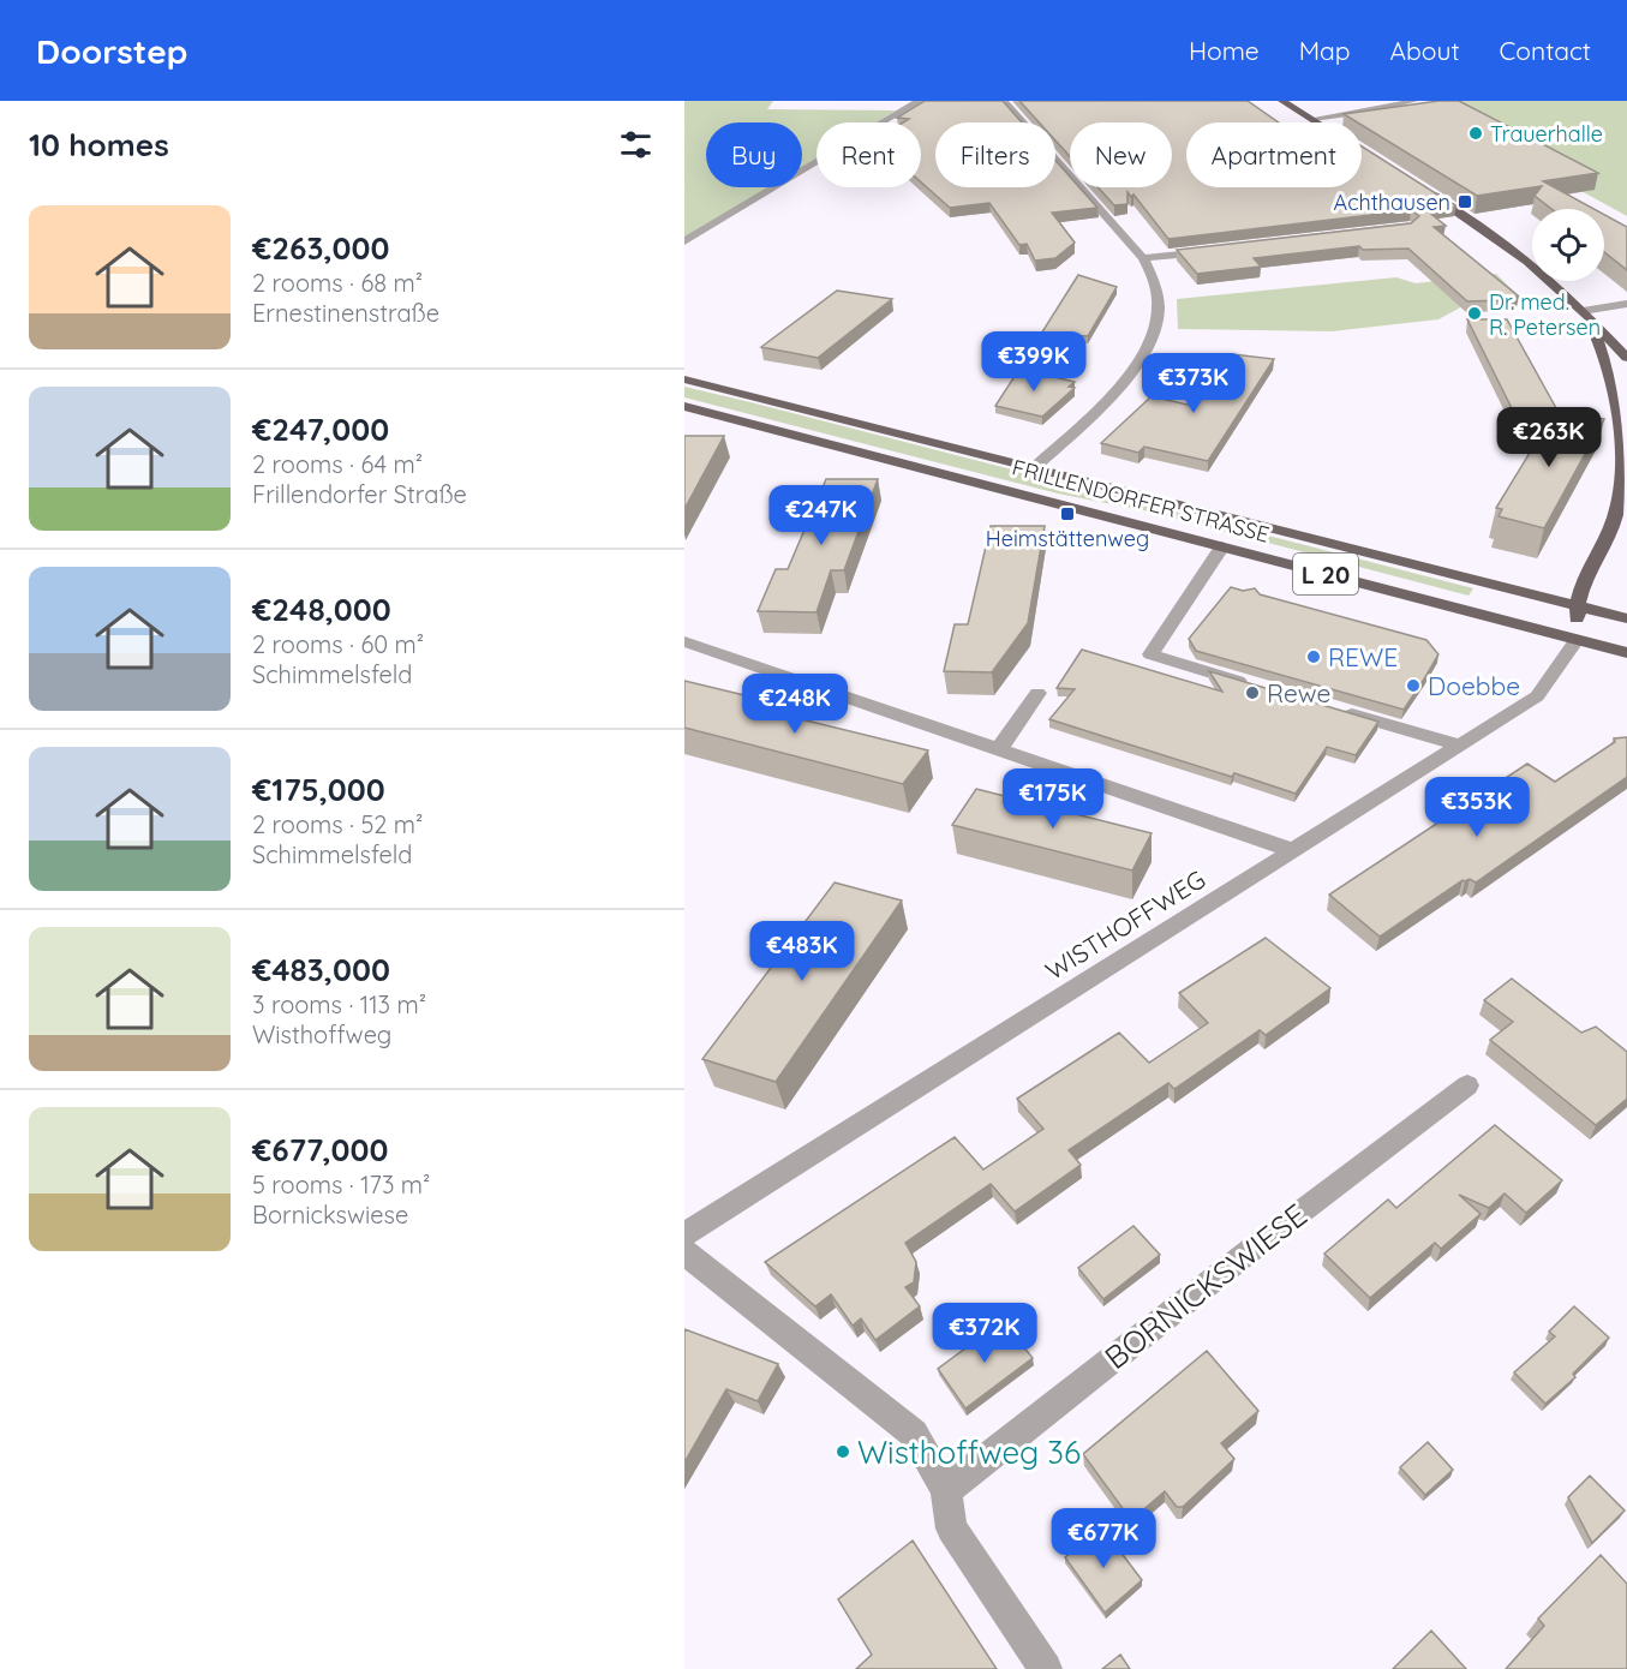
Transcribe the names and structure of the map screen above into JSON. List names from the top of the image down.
{
  "streets": {
    "main road": ["FRILLENDORFER STRASSE", "L 20"],
    "street": ["WISTHOFFWEG", "BORNICKSWIESE"]
  },
  "crossings": [
    ["FRILLENDORFER STRASSE", "L 20"],
    ["FRILLENDORFER STRASSE", "WISTHOFFWEG"],
    ["L 20", "WISTHOFFWEG"]
  ],
  "places": {
    "other": [
      "Trauerhalle",
      "Dr. med. R. Petersen",
      "REWE",
      "Doebbe",
      "Rewe",
      "Wisthoffweg 36"
    ],
    "transit": ["Achthausen", "Heimstättenweg"]
  },
  "page": {
    "header": "Doorstep",
    "nav": [
      "Home",
      "Map",
      "About",
      "Contact"
    ],
    "heading": "10 homes",
    "chip": [
      "Buy",
      "Rent",
      "Filters",
      "New",
      "Apartment"
    ],
    "list": [
      {
        "name": "€263,000",
        "note": "2 rooms · 68 m² · Ernestinenstraße"
      },
      {
        "name": "€247,000",
        "note": "2 rooms · 64 m² · Frillendorfer Straße"
      },
      {
        "name": "€248,000",
        "note": "2 rooms · 60 m² · Schimmelsfeld"
      },
      {
        "name": "€175,000",
        "note": "2 rooms · 52 m² · Schimmelsfeld"
      },
      {
        "name": "€483,000",
        "note": "3 rooms · 113 m² · Wisthoffweg"
      },
      {
        "name": "€677,000",
        "note": "5 rooms · 173 m² · Bornickswiese"
      }
    ],
    "price": [
      "€399K",
      "€373K",
      "€263K",
      "€247K",
      "€248K",
      "€175K",
      "€353K",
      "€483K",
      "€372K",
      "€677K"
    ]
  }
}
